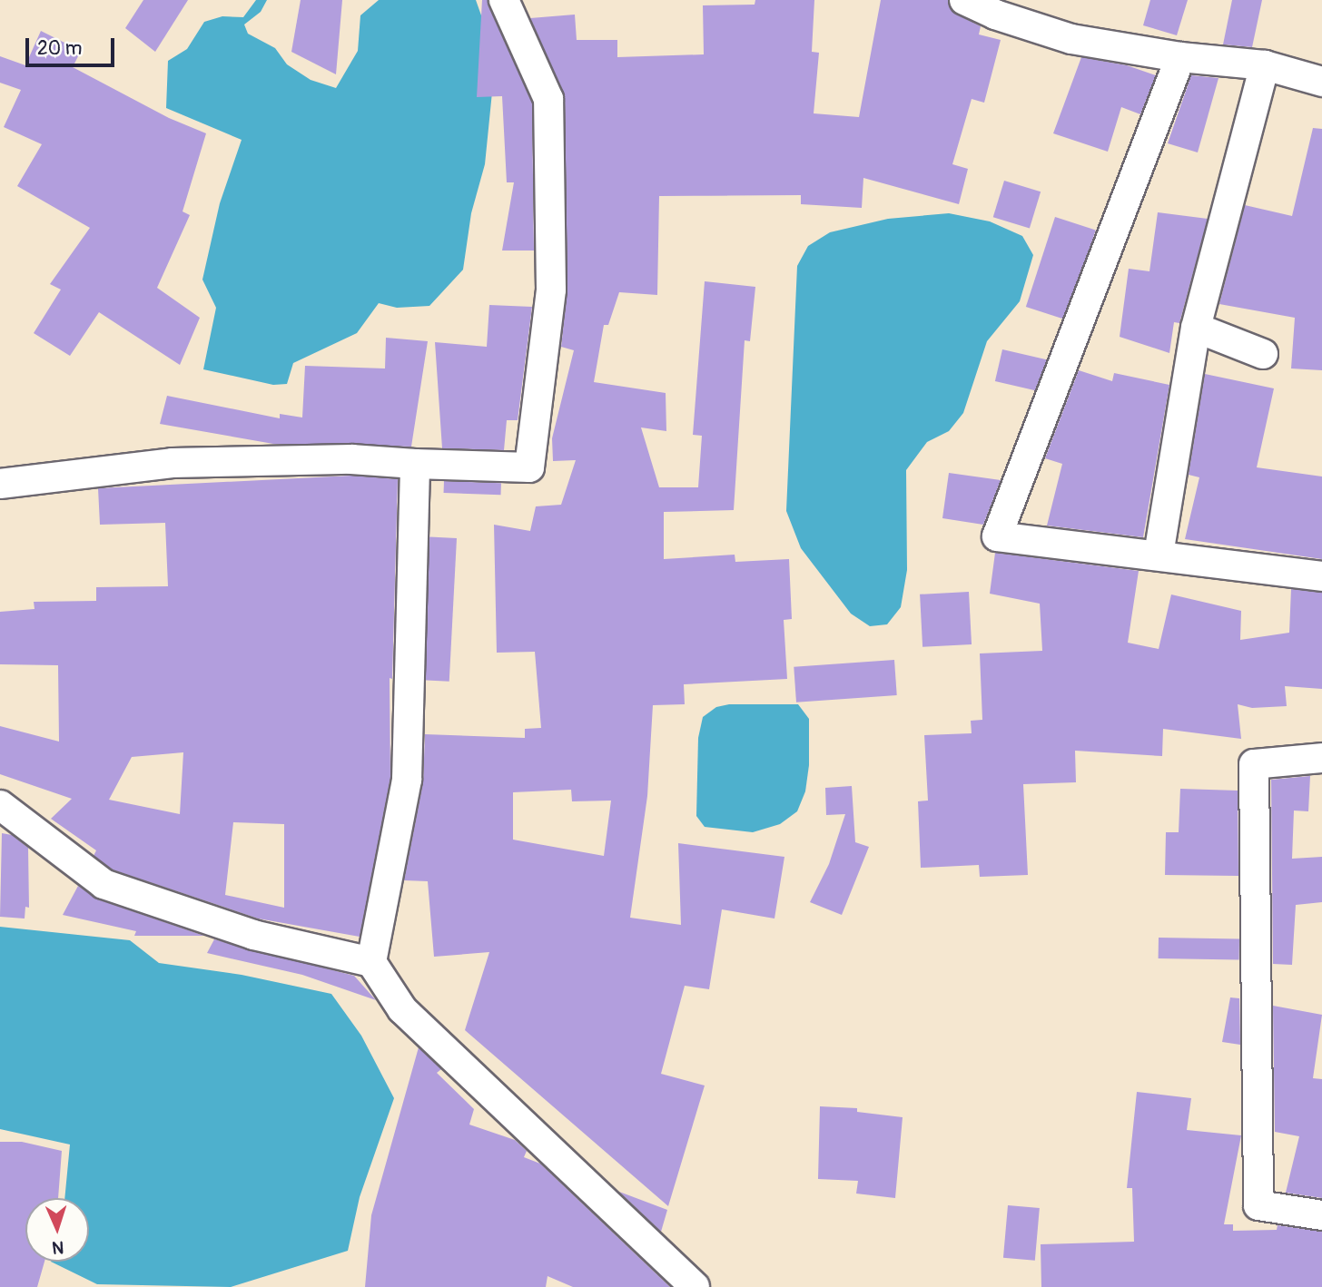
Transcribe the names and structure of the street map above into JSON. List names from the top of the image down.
{
  "scale_bar": "20 m",
  "north": "bottom"
}
